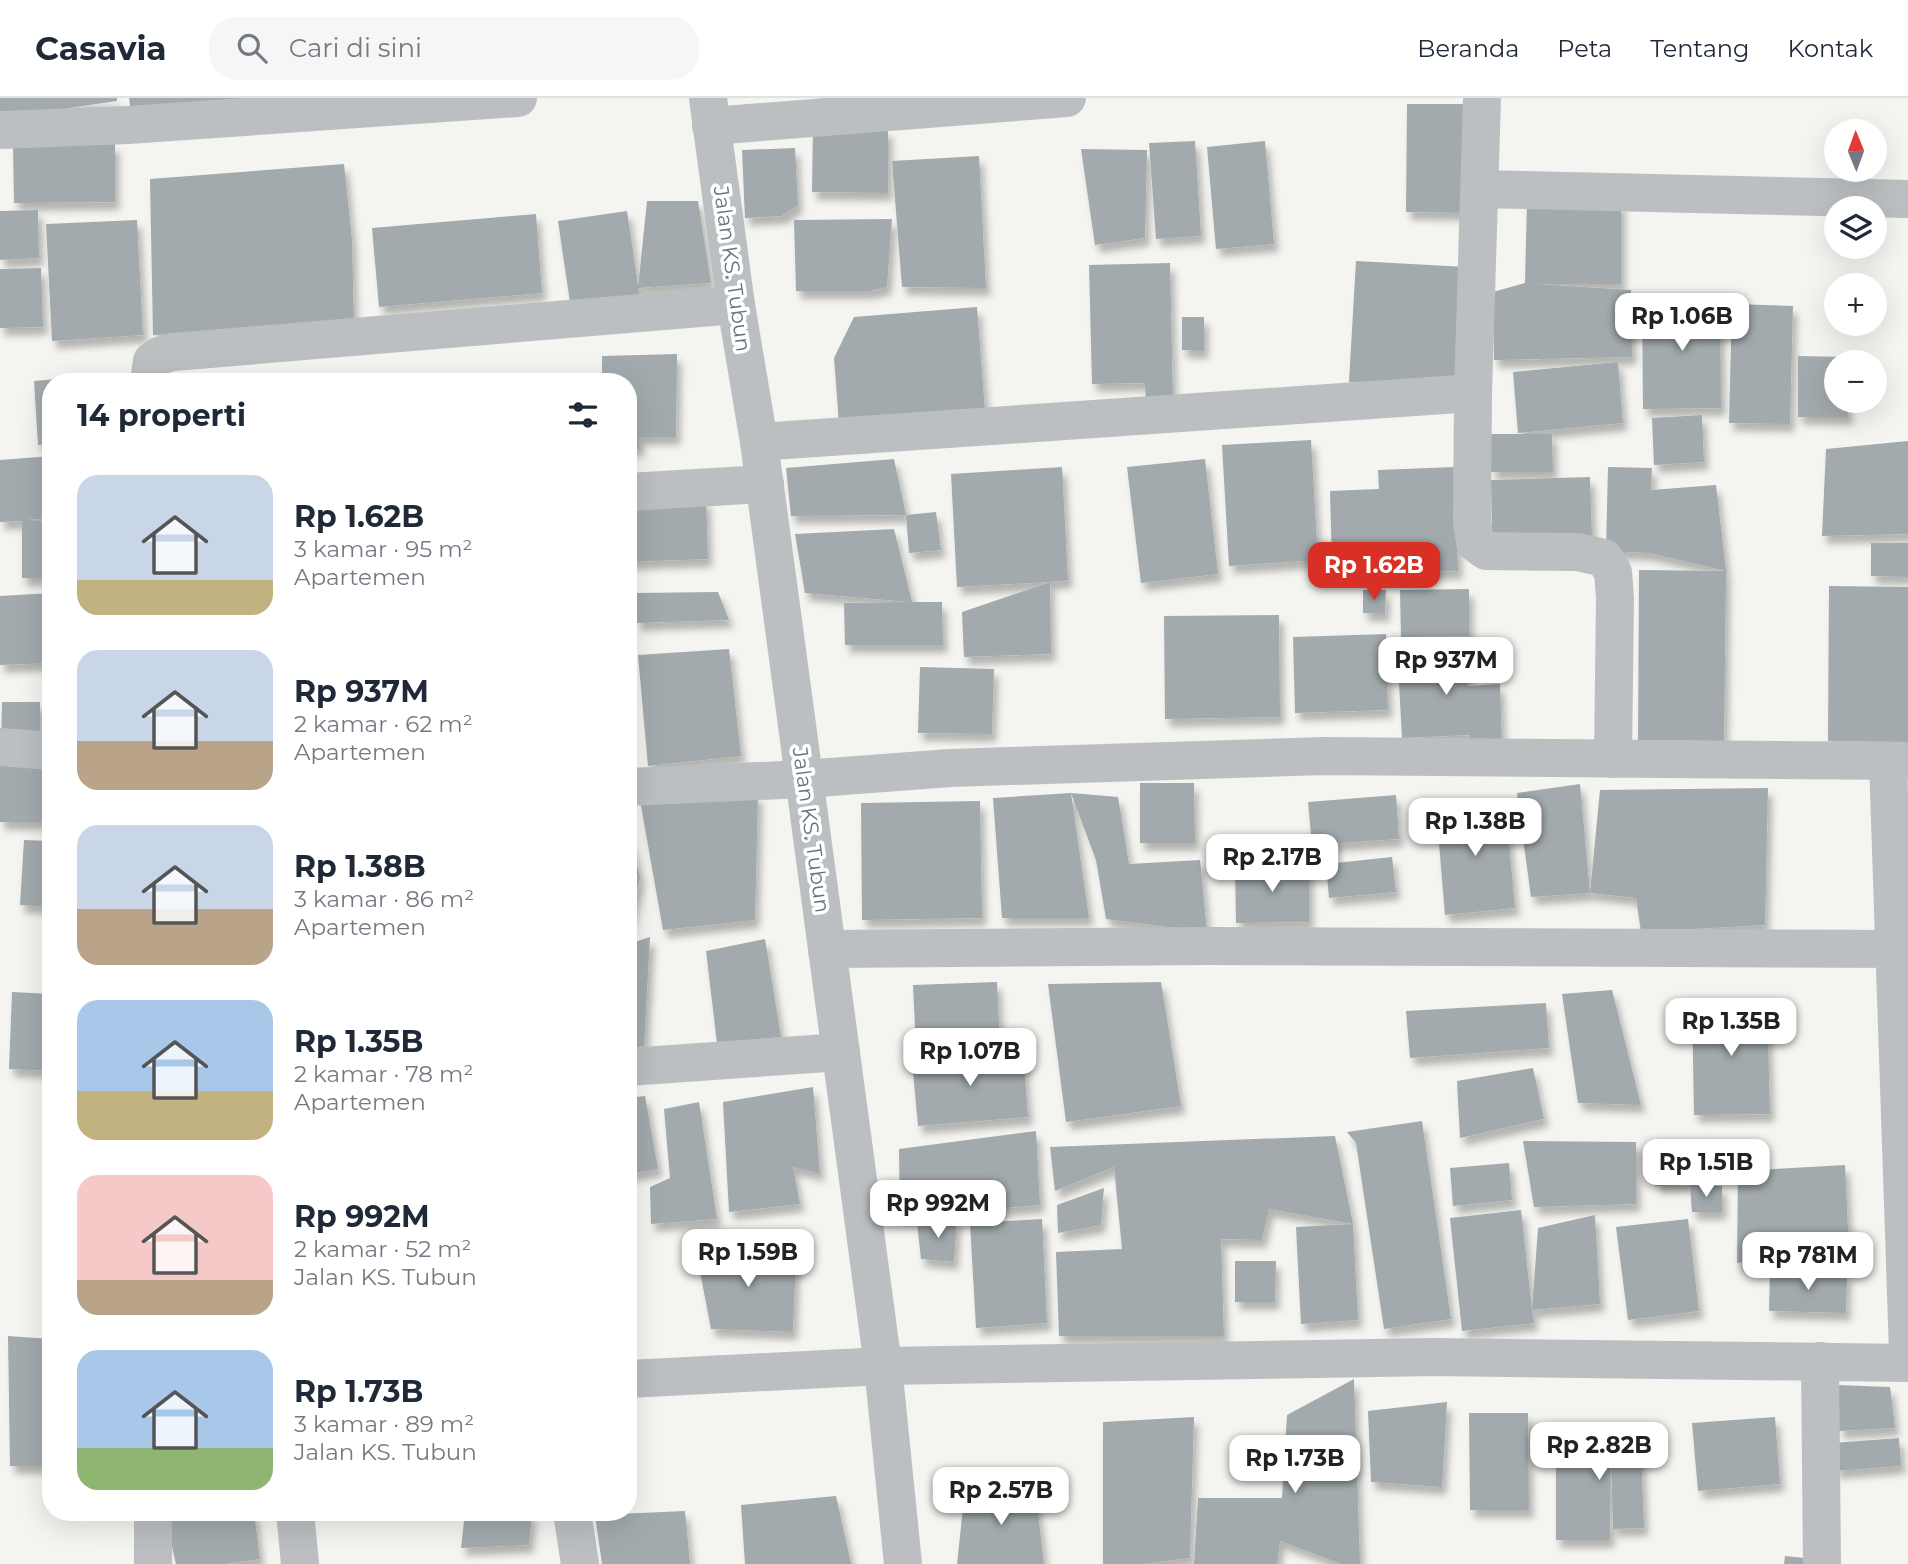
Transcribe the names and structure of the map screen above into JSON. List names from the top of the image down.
{
  "streets": {
    "street": ["Jalan KS. Tubun"]
  },
  "north": "top",
  "page": {
    "header": "Casavia",
    "search": "Cari di sini",
    "nav": [
      "Beranda",
      "Peta",
      "Tentang",
      "Kontak"
    ],
    "map_buttons": ["+", "−"],
    "price": [
      "Rp 1.06B",
      "Rp 1.62B",
      "Rp 937M",
      "Rp 1.38B",
      "Rp 2.17B",
      "Rp 1.35B",
      "Rp 1.07B",
      "Rp 1.51B",
      "Rp 992M",
      "Rp 1.59B",
      "Rp 781M",
      "Rp 2.82B",
      "Rp 1.73B",
      "Rp 2.57B"
    ],
    "heading": "14 properti",
    "list": [
      {
        "name": "Rp 1.62B",
        "note": "3 kamar · 95 m² · Apartemen"
      },
      {
        "name": "Rp 937M",
        "note": "2 kamar · 62 m² · Apartemen"
      },
      {
        "name": "Rp 1.38B",
        "note": "3 kamar · 86 m² · Apartemen"
      },
      {
        "name": "Rp 1.35B",
        "note": "2 kamar · 78 m² · Apartemen"
      },
      {
        "name": "Rp 992M",
        "note": "2 kamar · 52 m² · Jalan KS. Tubun"
      },
      {
        "name": "Rp 1.73B",
        "note": "3 kamar · 89 m² · Jalan KS. Tubun"
      }
    ]
  }
}
